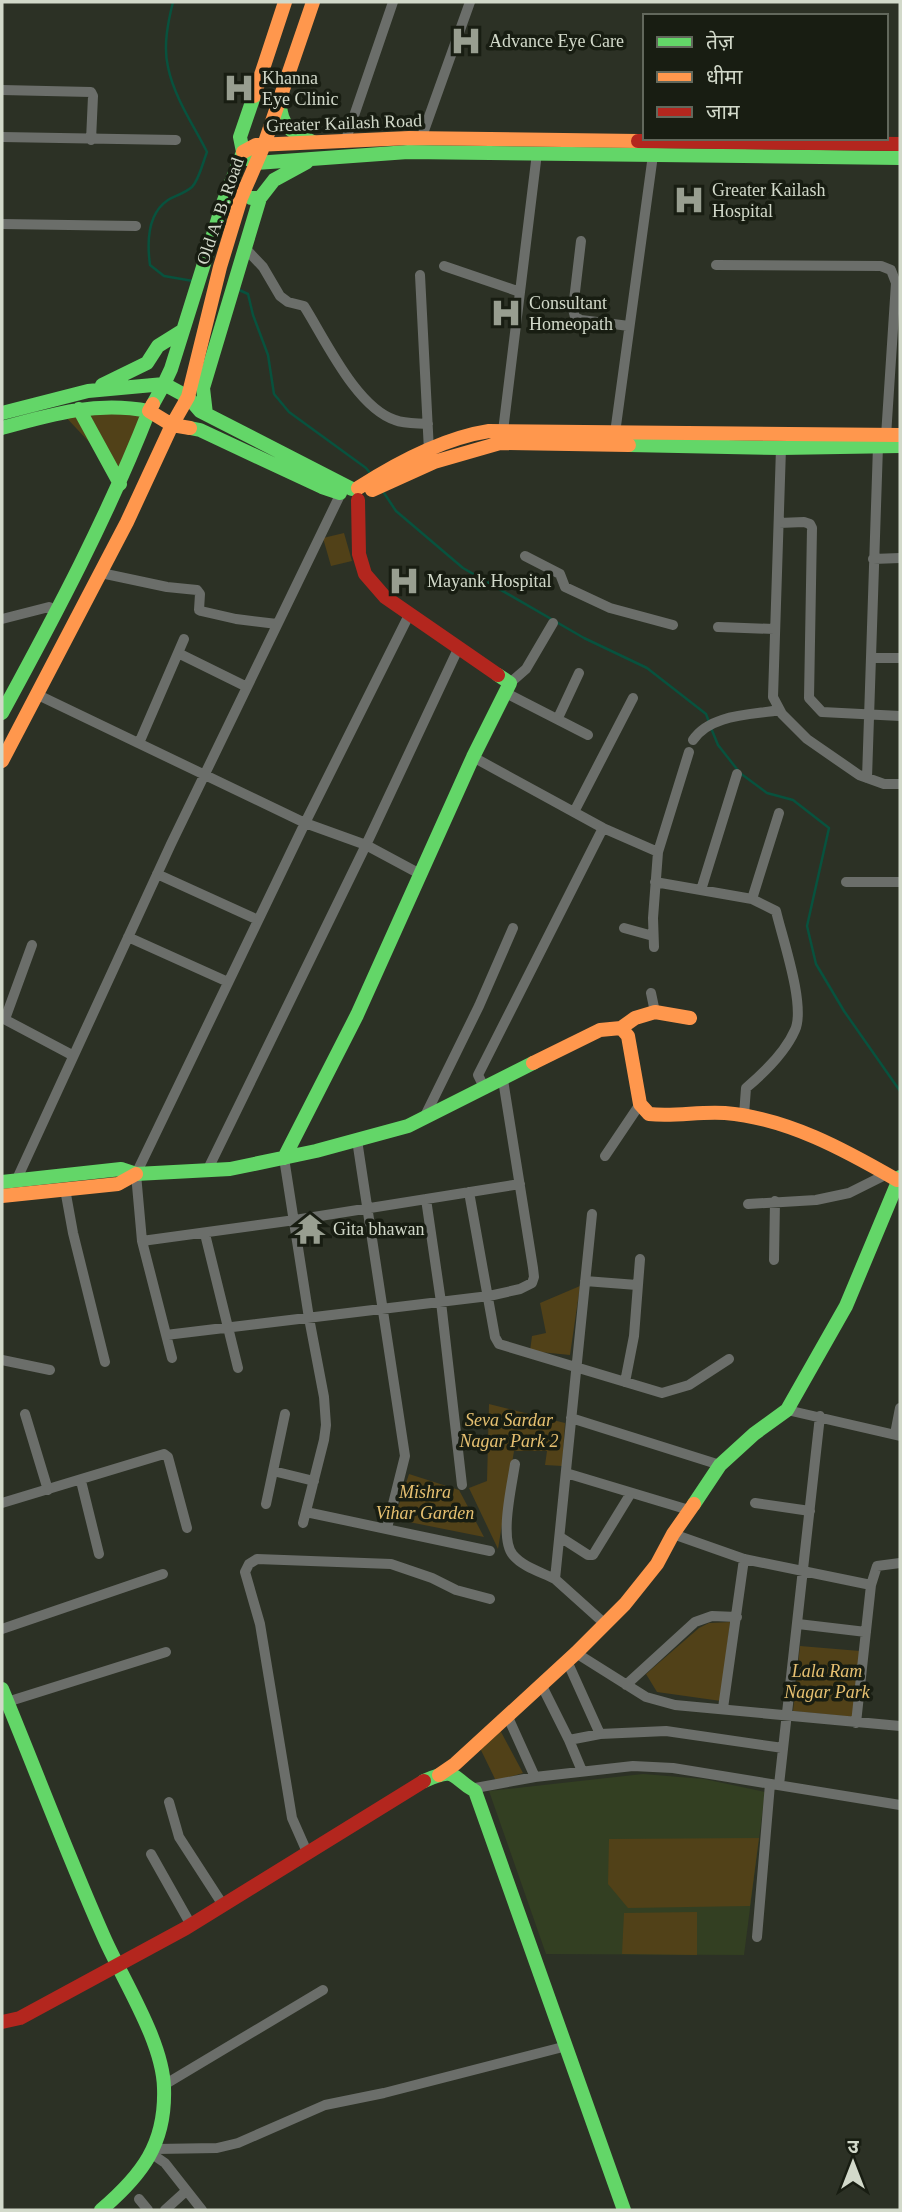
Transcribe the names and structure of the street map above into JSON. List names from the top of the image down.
{
  "streets": {
    "main road": ["Greater Kailash Road", "Old A. B. Road"]
  },
  "crossings": [
    ["Greater Kailash Road", "Old A. B. Road"]
  ],
  "parks": ["Seva Sardar Nagar Park 2", "Mishra Vihar Garden", "Lala Ram Nagar Park"],
  "places": {
    "hospital": [
      "Advance Eye Care",
      "Khanna Eye Clinic",
      "Greater Kailash Hospital",
      "Consultant Homeopath",
      "Mayank Hospital"
    ],
    "temple": ["Gita bhawan"]
  },
  "legend": ["तेज़", "धीमा", "जाम"],
  "north": "top"
}
